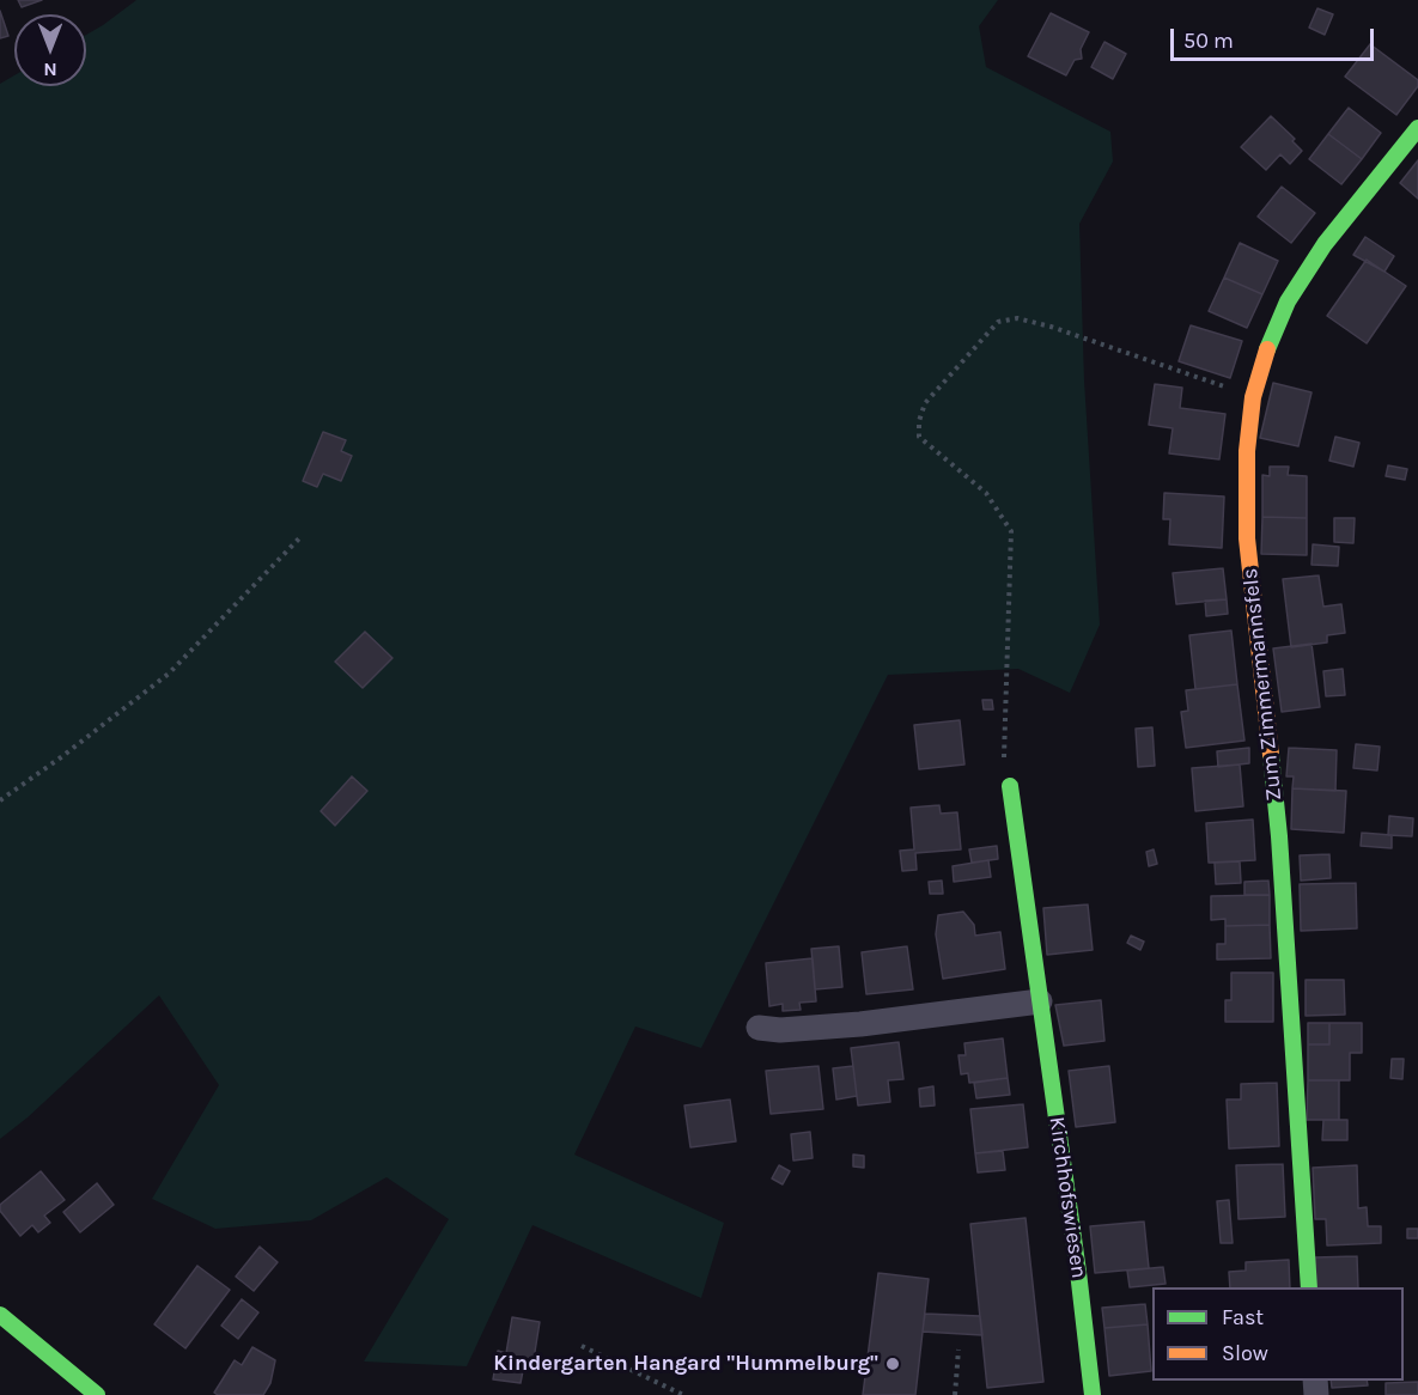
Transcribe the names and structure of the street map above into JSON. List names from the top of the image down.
{
  "streets": {
    "street": ["Zum Zimmermannsfels", "Kirchhofswiesen"]
  },
  "places": ["Kindergarten Hangard \"Hummelburg\""],
  "legend": ["Fast", "Slow"],
  "scale_bar": "50 m",
  "north": "bottom"
}
